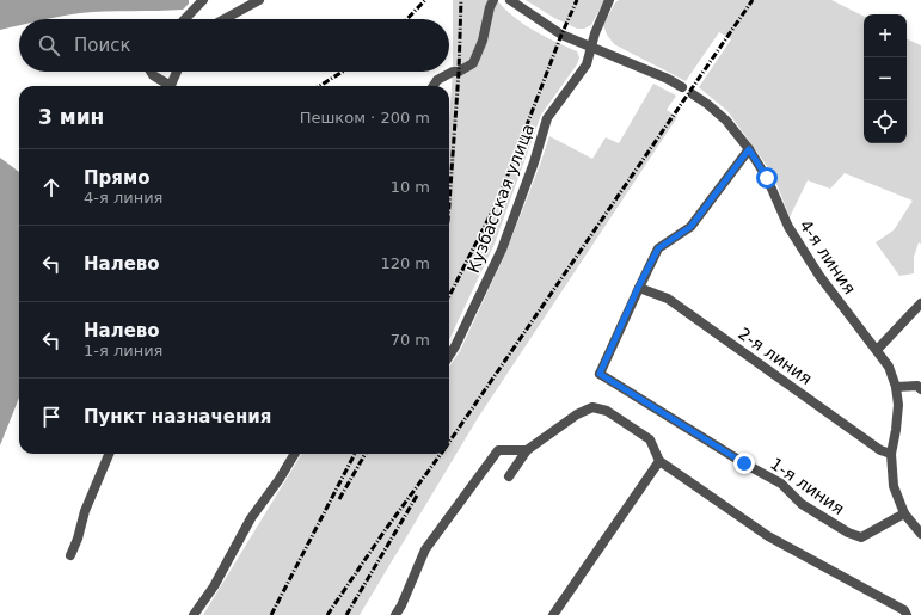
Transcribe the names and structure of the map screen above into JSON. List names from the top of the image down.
{
  "streets": {
    "street": [
      "Кузбасская улица",
      "4-я линия",
      "2-я линия",
      "1-я линия"
    ]
  },
  "crossings": [
    ["4-я линия", "2-я линия"],
    ["4-я линия", "1-я линия"],
    ["2-я линия", "1-я линия"]
  ],
  "page": {
    "map_buttons": ["+", "−"],
    "search": "Поиск",
    "heading": ["3 мин", "Пешком · 200 m"],
    "list": [
      ["Прямо", "4-я линия", "10 m"],
      ["Налево", "120 m"],
      ["Налево", "1-я линия", "70 m"],
      "Пункт назначения"
    ]
  }
}
